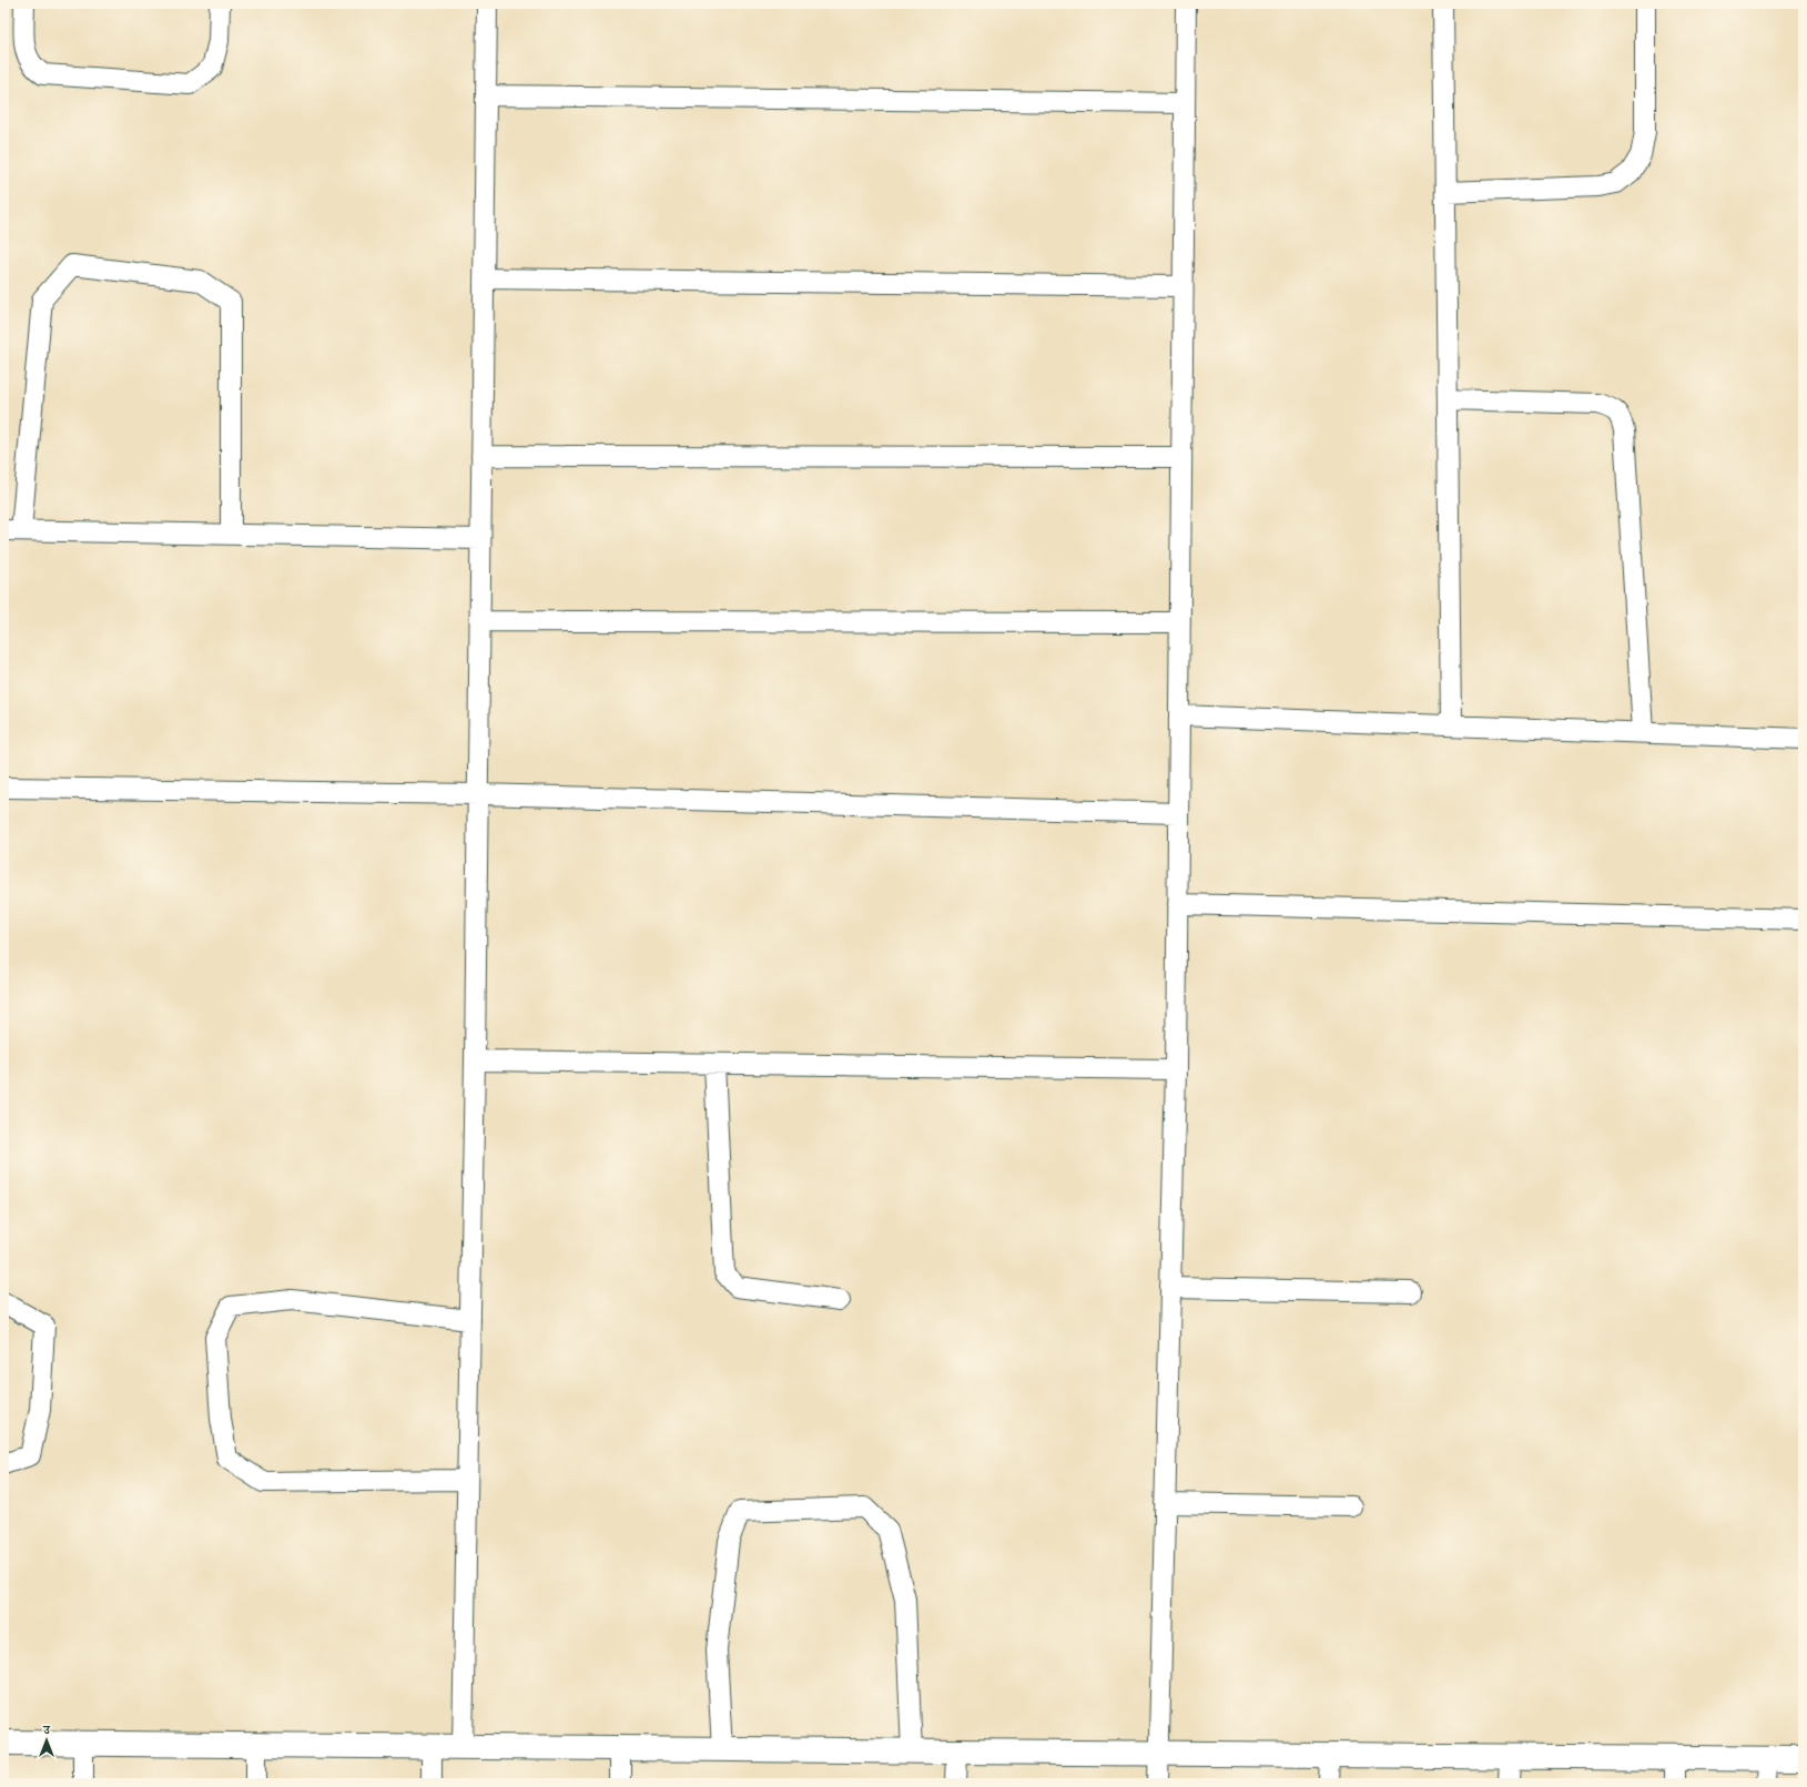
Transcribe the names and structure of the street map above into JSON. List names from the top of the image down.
{
  "north": "top"
}
